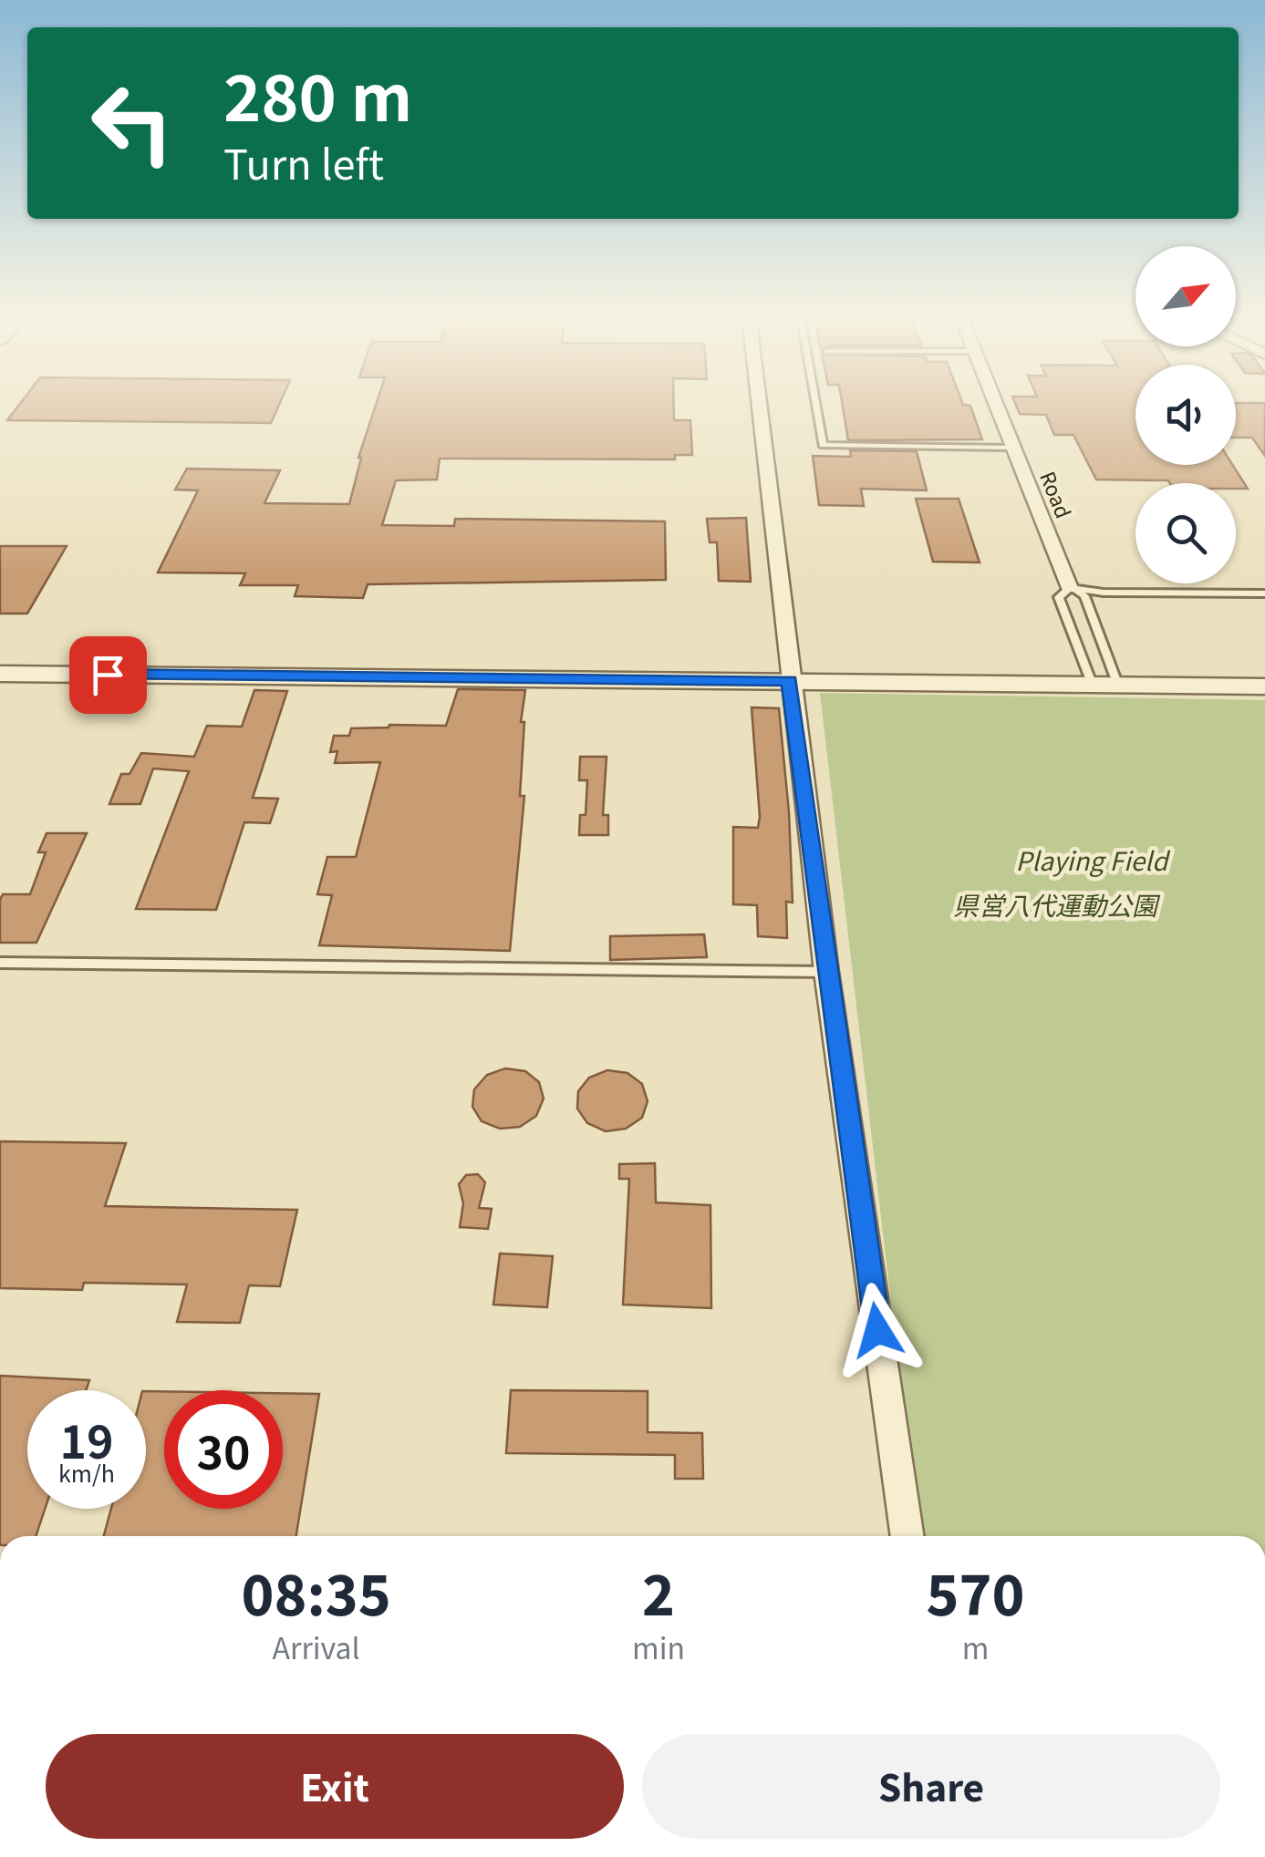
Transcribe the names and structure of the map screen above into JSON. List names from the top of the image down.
{
  "streets": {
    "street": ["Road"]
  },
  "parks": ["Playing Field", "県営八代運動公園"],
  "north": "top right",
  "page": {
    "turn": ["280 m", "Turn left"],
    "speed": "19 km/h",
    "limit": "30",
    "eta": [
      "08:35",
      "Arrival",
      "2",
      "min",
      "570",
      "m"
    ],
    "buttons": ["Exit", "Share"]
  }
}
